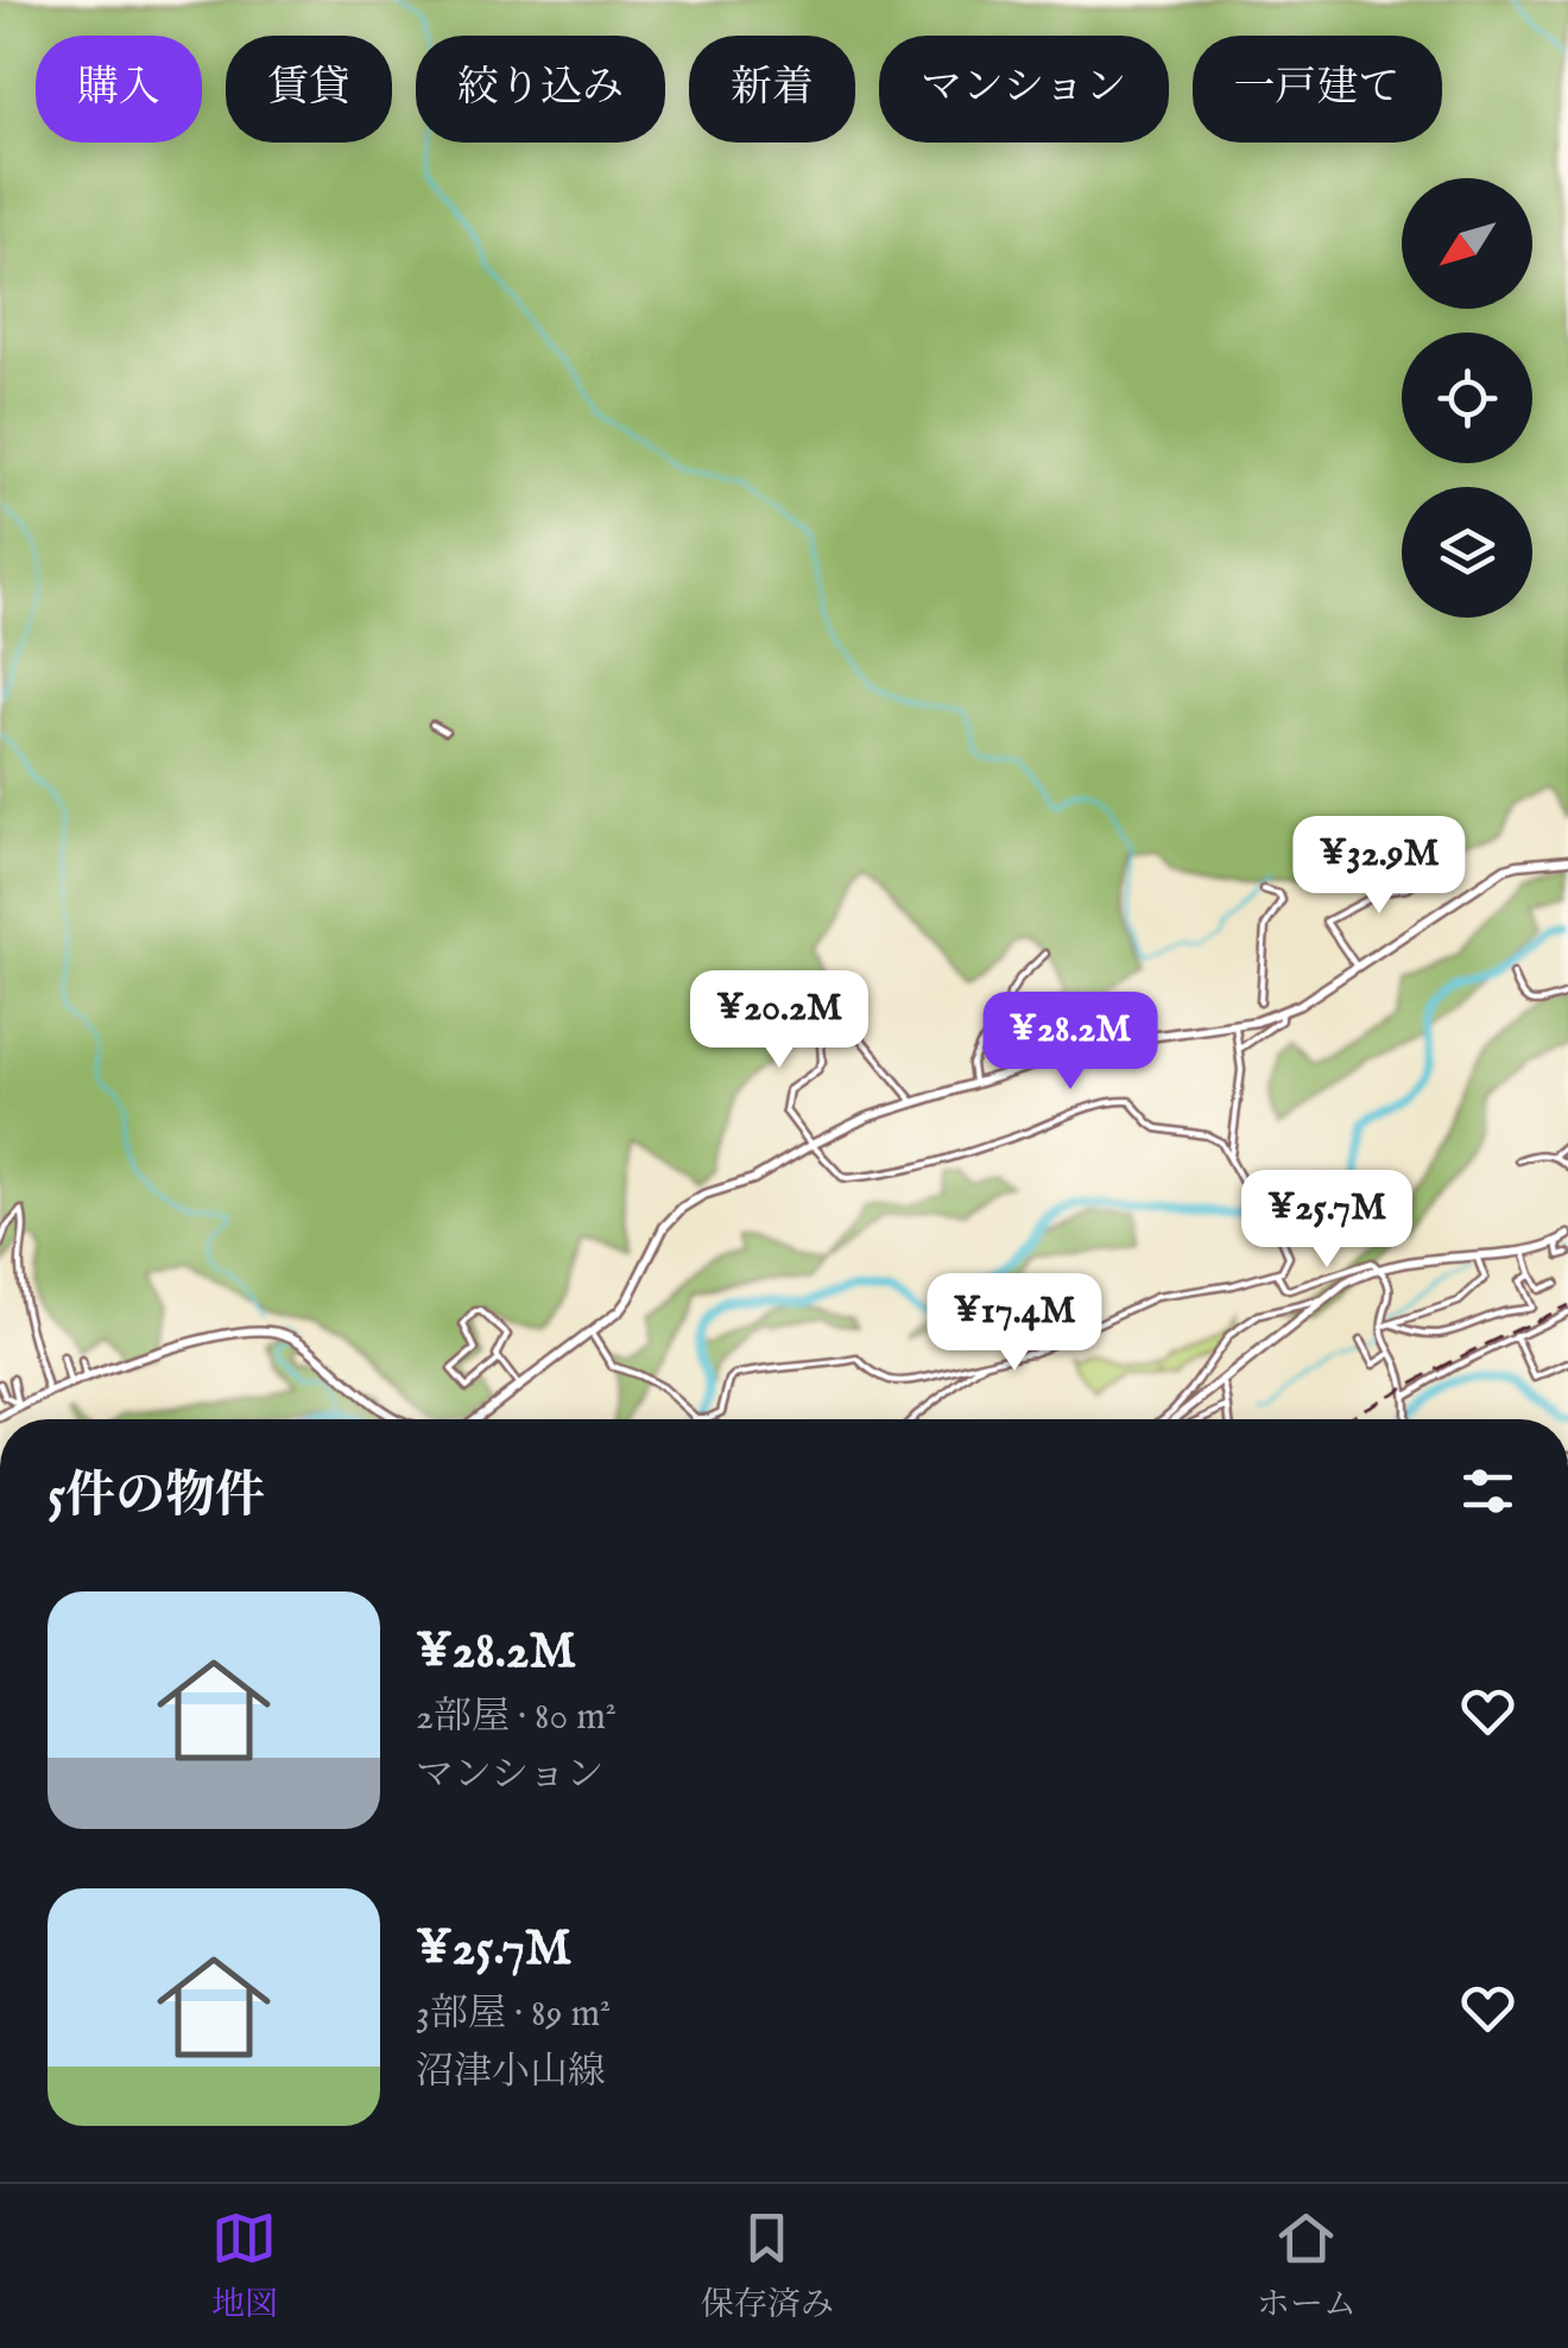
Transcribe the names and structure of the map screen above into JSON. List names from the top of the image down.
{
  "north": "bottom left",
  "page": {
    "chip": [
      "購入",
      "賃貸",
      "絞り込み",
      "新着",
      "マンション",
      "一戸建て"
    ],
    "price": [
      "¥32.9M",
      "¥20.2M",
      "¥28.2M",
      "¥25.7M",
      "¥17.4M"
    ],
    "heading": "5件の物件",
    "list": [
      {
        "name": "¥28.2M",
        "note": "2部屋 · 80 m² · マンション"
      },
      {
        "name": "¥25.7M",
        "note": "3部屋 · 89 m² · 沼津小山線"
      }
    ],
    "tabs": ["地図", "保存済み", "ホーム"]
  }
}
